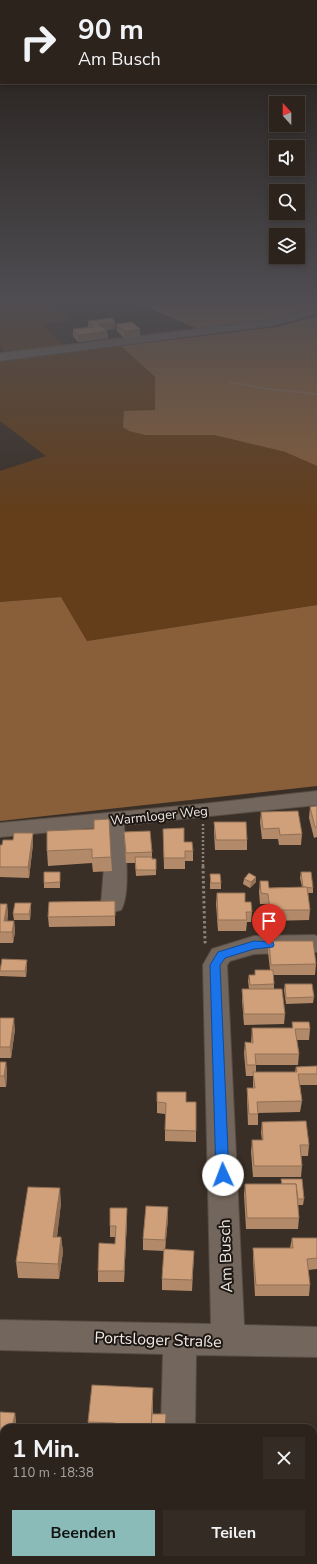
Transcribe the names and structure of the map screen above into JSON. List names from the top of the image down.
{
  "streets": {
    "street": ["Warmloger Weg", "Am Busch", "Portsloger Straße"]
  },
  "crossings": [
    ["Am Busch", "Portsloger Straße"]
  ],
  "north": "top",
  "page": {
    "turn": ["90 m", "Am Busch"],
    "heading": ["1 Min.", "110 m · 18:38"],
    "buttons": ["Beenden", "Teilen"]
  }
}
